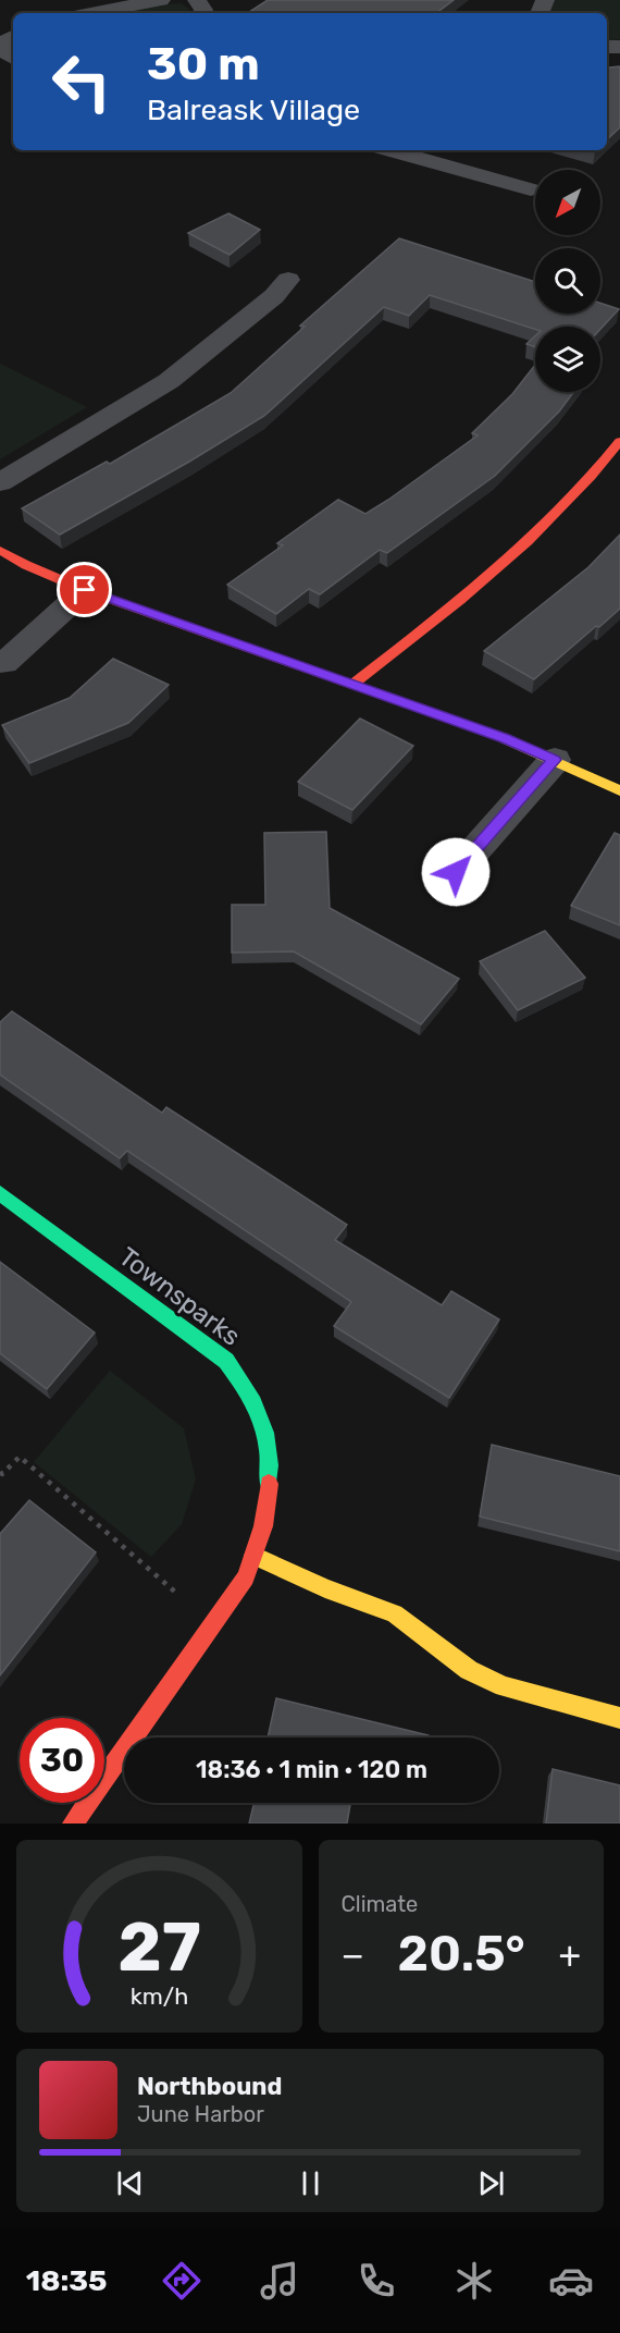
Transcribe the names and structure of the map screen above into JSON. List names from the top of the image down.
{
  "streets": {
    "street": ["Townsparks"]
  },
  "north": "bottom left",
  "page": {
    "turn": ["30 m", "Balreask Village"],
    "limit": "30",
    "trip": "18:36 · 1 min · 120 m",
    "tile": "Climate",
    "heat": ["−", "20.5°", "+"],
    "song": ["Northbound", "June Harbor"],
    "tabs": "18:35",
    "gauge": ["27", "km/h"]
  }
}
